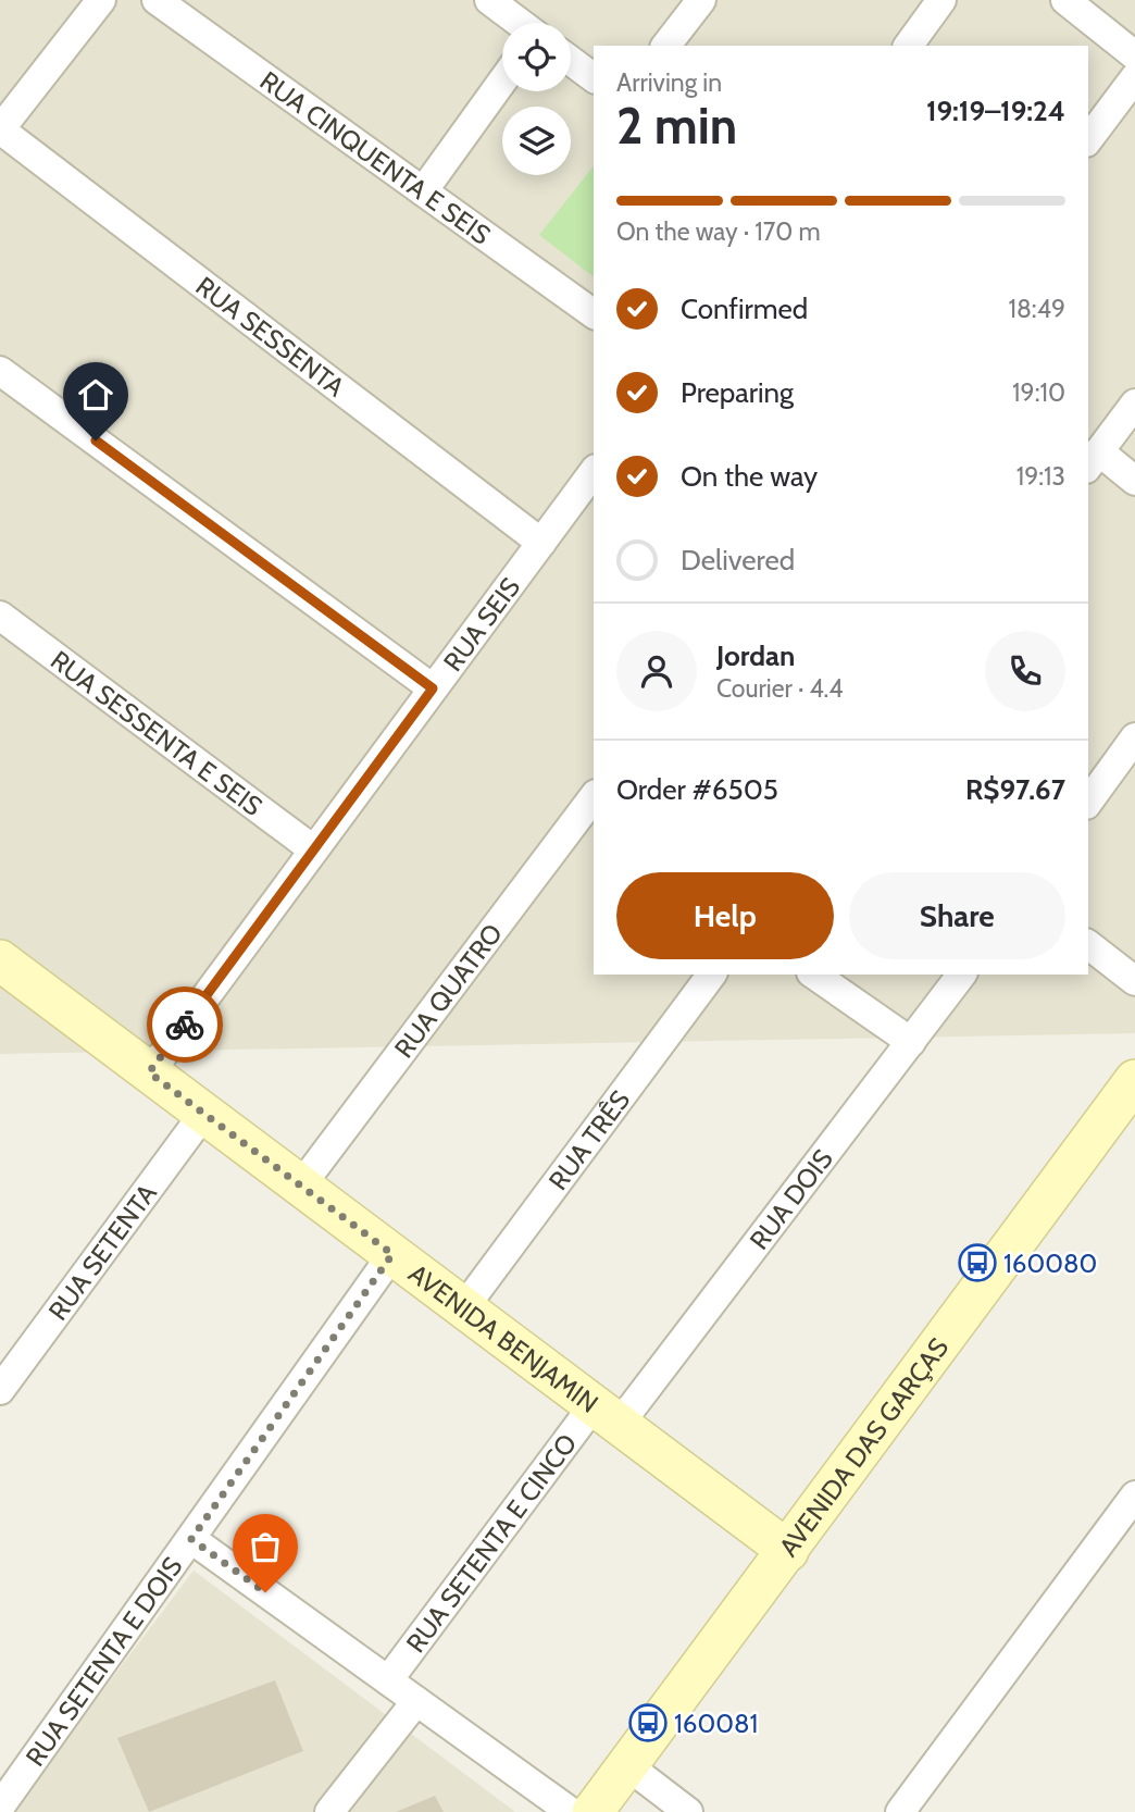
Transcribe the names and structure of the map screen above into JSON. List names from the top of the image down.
{
  "streets": {
    "street": [
      "RUA CINQUENTA E SEIS",
      "RUA SESSENTA",
      "RUA SEIS",
      "RUA SESSENTA E SEIS",
      "RUA QUATRO",
      "RUA TRÊS",
      "RUA DOIS",
      "RUA SETENTA",
      "AVENIDA BENJAMIN",
      "AVENIDA DAS GARÇAS",
      "RUA SETENTA E CINCO",
      "RUA SETENTA E DOIS"
    ]
  },
  "crossings": [
    ["RUA SESSENTA", "RUA SEIS"],
    ["RUA SEIS", "RUA SESSENTA E SEIS"],
    ["RUA SEIS", "AVENIDA BENJAMIN"],
    ["RUA QUATRO", "AVENIDA BENJAMIN"],
    ["RUA TRÊS", "AVENIDA BENJAMIN"],
    ["RUA DOIS", "AVENIDA BENJAMIN"],
    ["RUA DOIS", "RUA SETENTA E CINCO"],
    ["RUA SETENTA", "AVENIDA BENJAMIN"],
    ["AVENIDA BENJAMIN", "AVENIDA DAS GARÇAS"],
    ["AVENIDA BENJAMIN", "RUA SETENTA E CINCO"],
    ["AVENIDA BENJAMIN", "RUA SETENTA E DOIS"]
  ],
  "places": {
    "bus stop": ["160080", "160081"]
  },
  "page": {
    "heading": ["2 min", "Arriving in", "19:19–19:24"],
    "panel": [
      "Jordan",
      "Courier · 4.4",
      "Order #6505",
      "R$97.67"
    ],
    "bar": "On the way · 170 m",
    "list": [
      ["Confirmed", "18:49"],
      ["Preparing", "19:10"],
      ["On the way", "19:13"],
      "Delivered"
    ],
    "buttons": ["Help", "Share"]
  }
}
